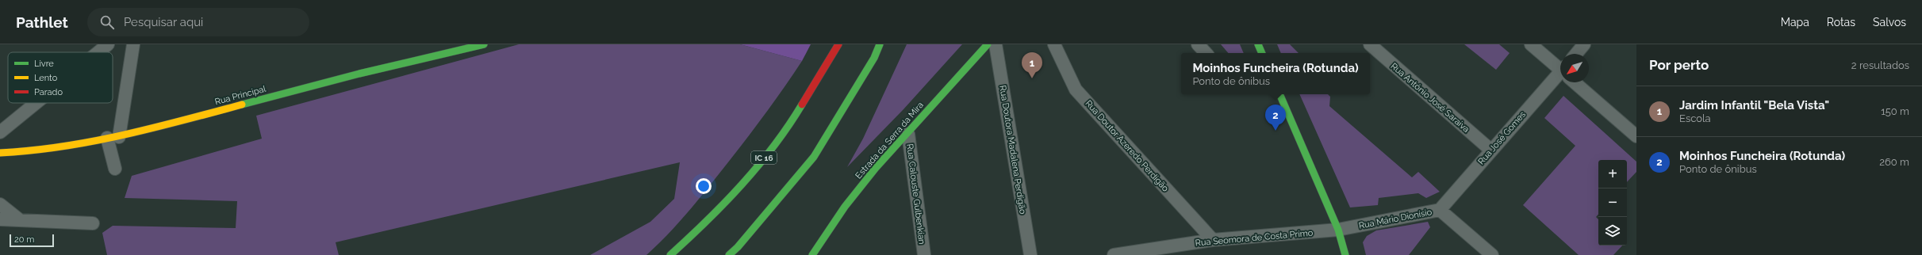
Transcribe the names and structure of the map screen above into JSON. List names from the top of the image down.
{
  "streets": {
    "main road": ["Rua Principal", "Estrada da Serra da Mira", "IC 16"],
    "street": [
      "Rua António José Saraiva",
      "Rua José Gomes",
      "Rua Doutor Azeredo Perdigão",
      "Rua Doutora Madalena Perdigão",
      "Rua Calouste Gulbenkian",
      "Rua Mário Dionísio",
      "Rua Seomora de Costa Primo"
    ]
  },
  "crossings": [
    ["Rua António José Saraiva", "Rua José Gomes"],
    ["Rua José Gomes", "Rua Mário Dionísio"],
    ["Estrada da Serra da Mira", "Rua Calouste Gulbenkian"],
    ["Rua Doutor Azeredo Perdigão", "Rua Seomora de Costa Primo"],
    ["Rua Mário Dionísio", "Rua Seomora de Costa Primo"]
  ],
  "legend": ["Livre", "Lento", "Parado"],
  "scale_bar": "20 m",
  "north": "bottom left",
  "page": {
    "header": "Pathlet",
    "search": "Pesquisar aqui",
    "nav": ["Mapa", "Rotas", "Salvos"],
    "heading": ["Por perto", "2 resultados"],
    "pins": ["1", "2"],
    "popup": ["Moinhos Funcheira (Rotunda)", "Ponto de ônibus"],
    "list": [
      {
        "mark": "1",
        "name": "Jardim Infantil \"Bela Vista\"",
        "note": "Escola",
        "value": "150 m"
      },
      {
        "mark": "2",
        "name": "Moinhos Funcheira (Rotunda)",
        "note": "Ponto de ônibus",
        "value": "260 m"
      }
    ],
    "map_buttons": ["+", "−"],
    "scale": "20 m"
  }
}
